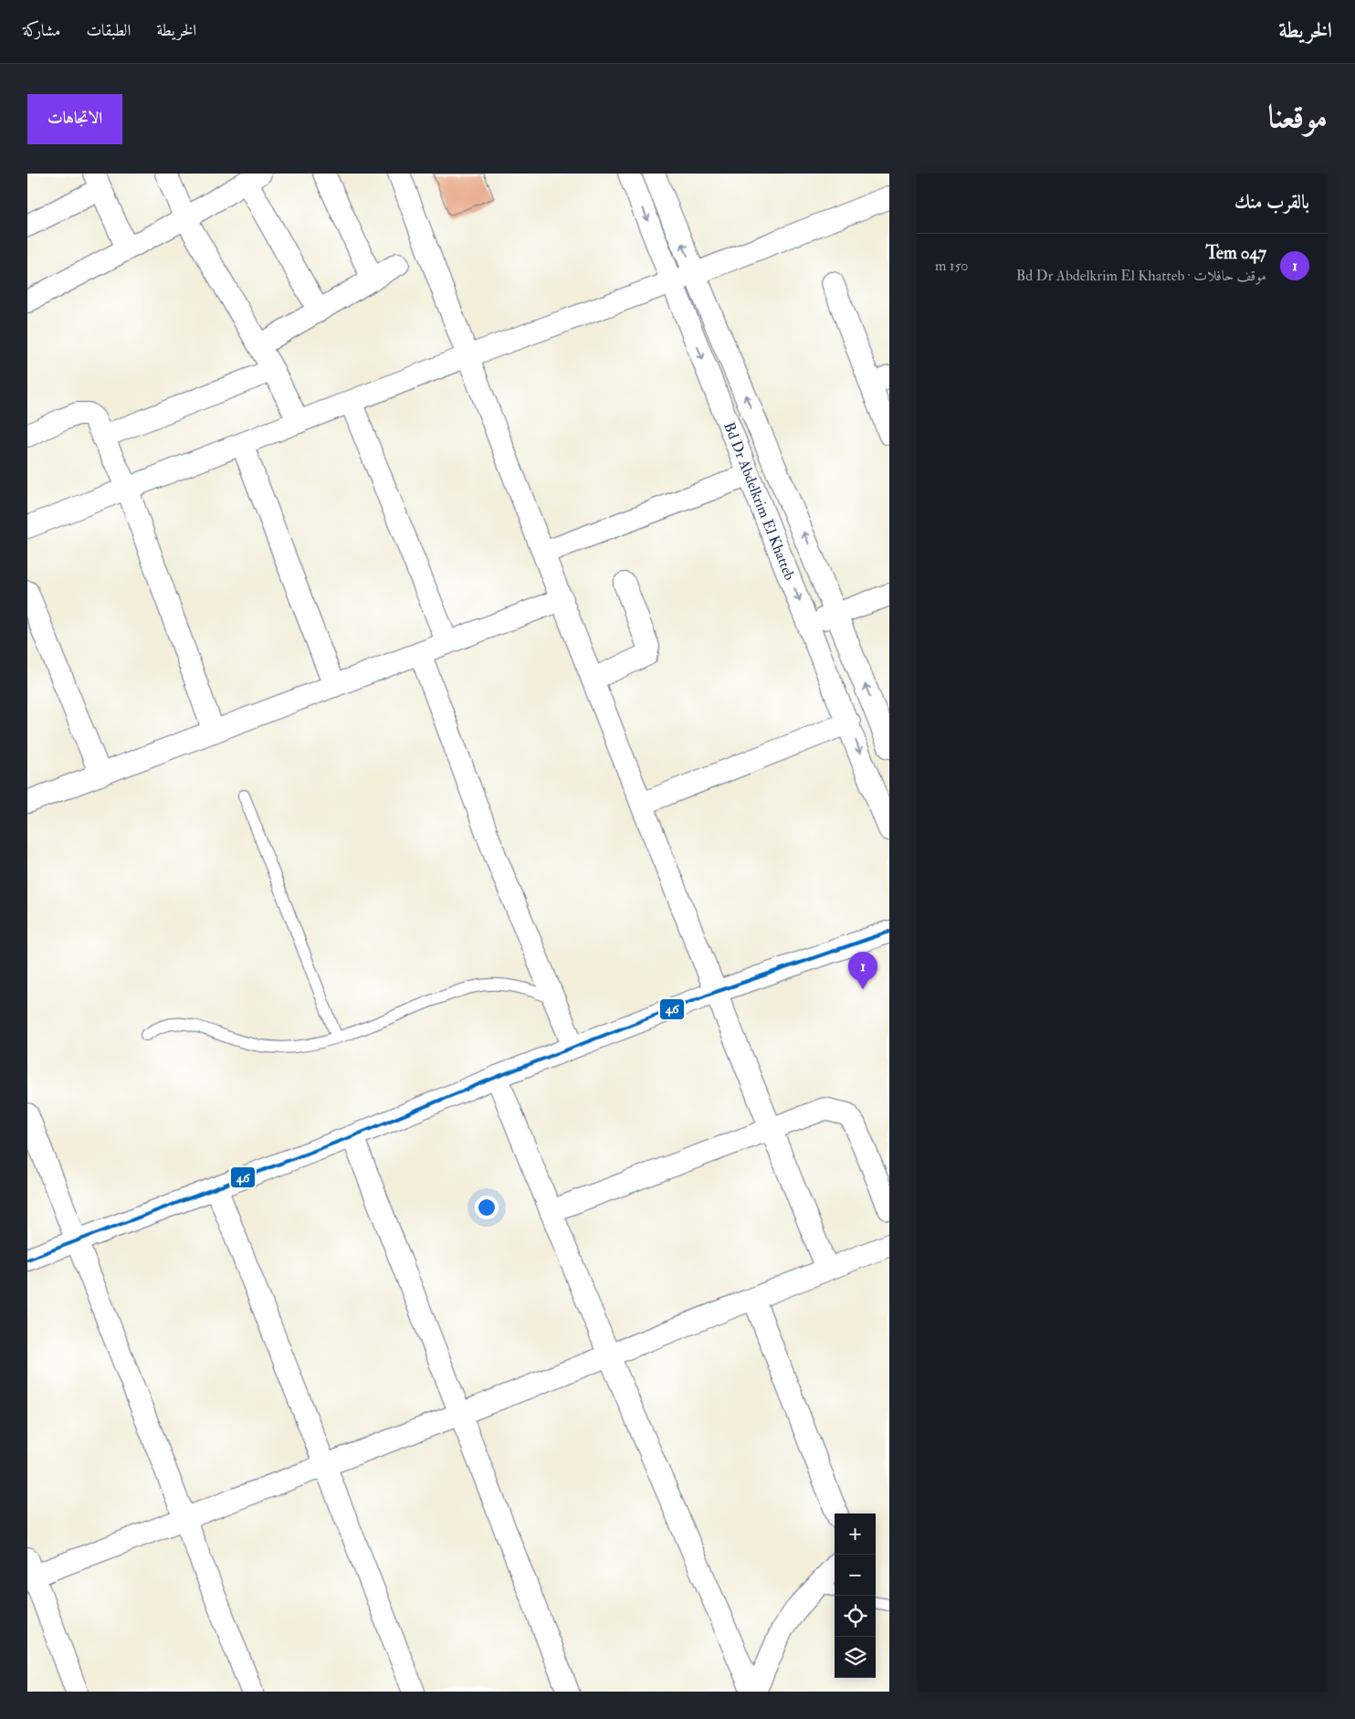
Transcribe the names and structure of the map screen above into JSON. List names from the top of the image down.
{
  "streets": {
    "street": ["Bd Dr Abdelkrim El Khatteb"]
  },
  "lines": ["transit line 46"],
  "page": {
    "header": "الخريطة",
    "nav": ["الخريطة", "الطبقات", "مشاركة"],
    "title": "موقعنا",
    "buttons": "الاتجاهات",
    "heading": "بالقرب منك",
    "list": [
      {
        "mark": "1",
        "name": "Tem 047",
        "note": "موقف حافلات · Bd Dr Abdelkrim El Khatteb",
        "value": "150 m"
      }
    ],
    "pins": "1",
    "map_buttons": ["+", "−"]
  }
}
